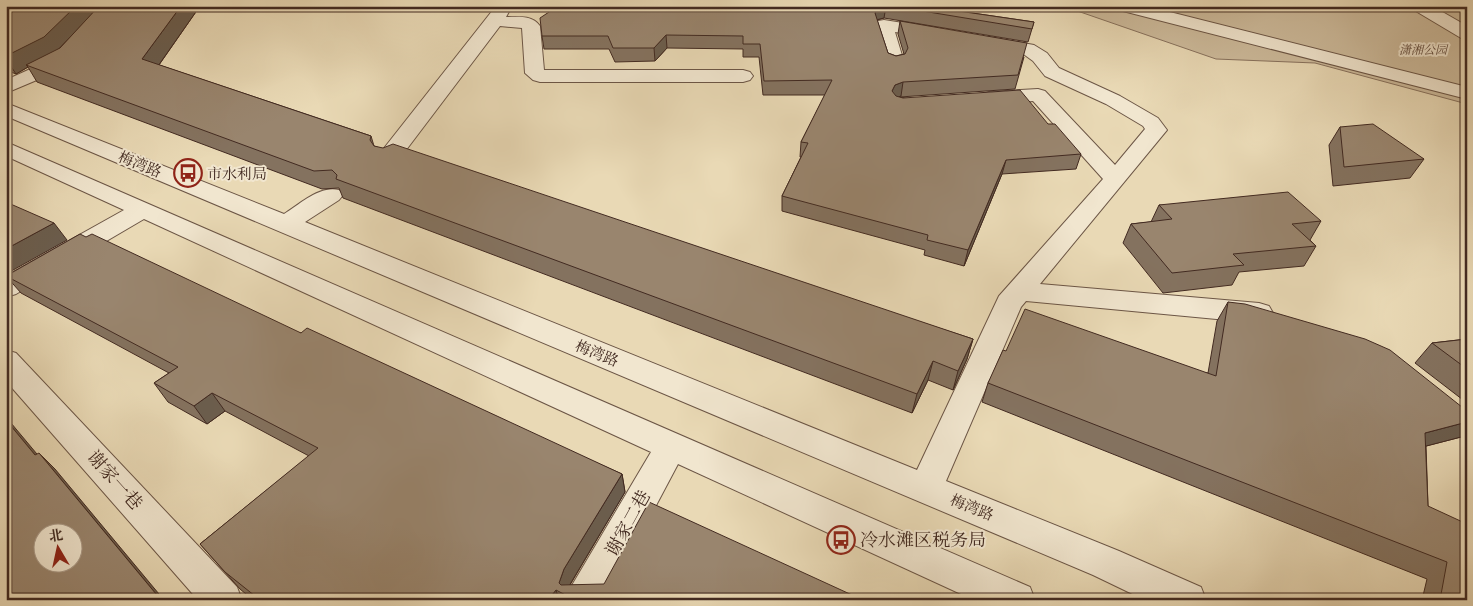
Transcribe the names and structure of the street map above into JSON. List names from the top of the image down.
{
  "streets": {
    "street": ["梅湾路", "谢家一巷", "谢家二巷"]
  },
  "parks": ["潇湘公园"],
  "places": {
    "bus stop": ["市水利局", "冷水滩区税务局"]
  },
  "north": "top"
}
